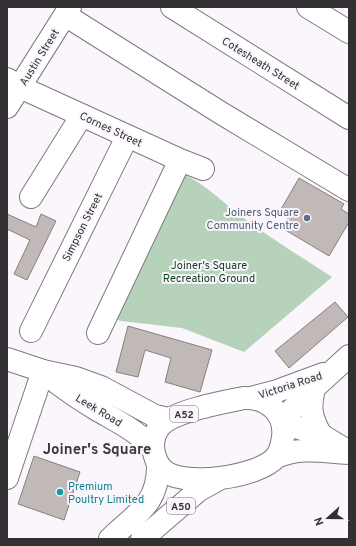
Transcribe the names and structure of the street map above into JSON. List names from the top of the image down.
{
  "streets": {
    "main road": [
      "Austin Street",
      "Cotesheath Street",
      "Cornes Street",
      "Simpson Street",
      "Victoria Road",
      "Leek Road",
      "A52",
      "A50"
    ]
  },
  "crossings": [
    ["Austin Street", "Cornes Street"],
    ["Cornes Street", "Simpson Street"],
    ["Victoria Road", "Leek Road"],
    ["Victoria Road", "A52"],
    ["Victoria Road", "A50"],
    ["Leek Road", "A52"],
    ["Leek Road", "A50"],
    ["A52", "A50"]
  ],
  "districts": ["Joiner's Square"],
  "parks": ["Joiner's Square Recreation Ground"],
  "places": ["Joiners Square Community Centre", "Premium Poultry Limited"],
  "north": "left"
}
